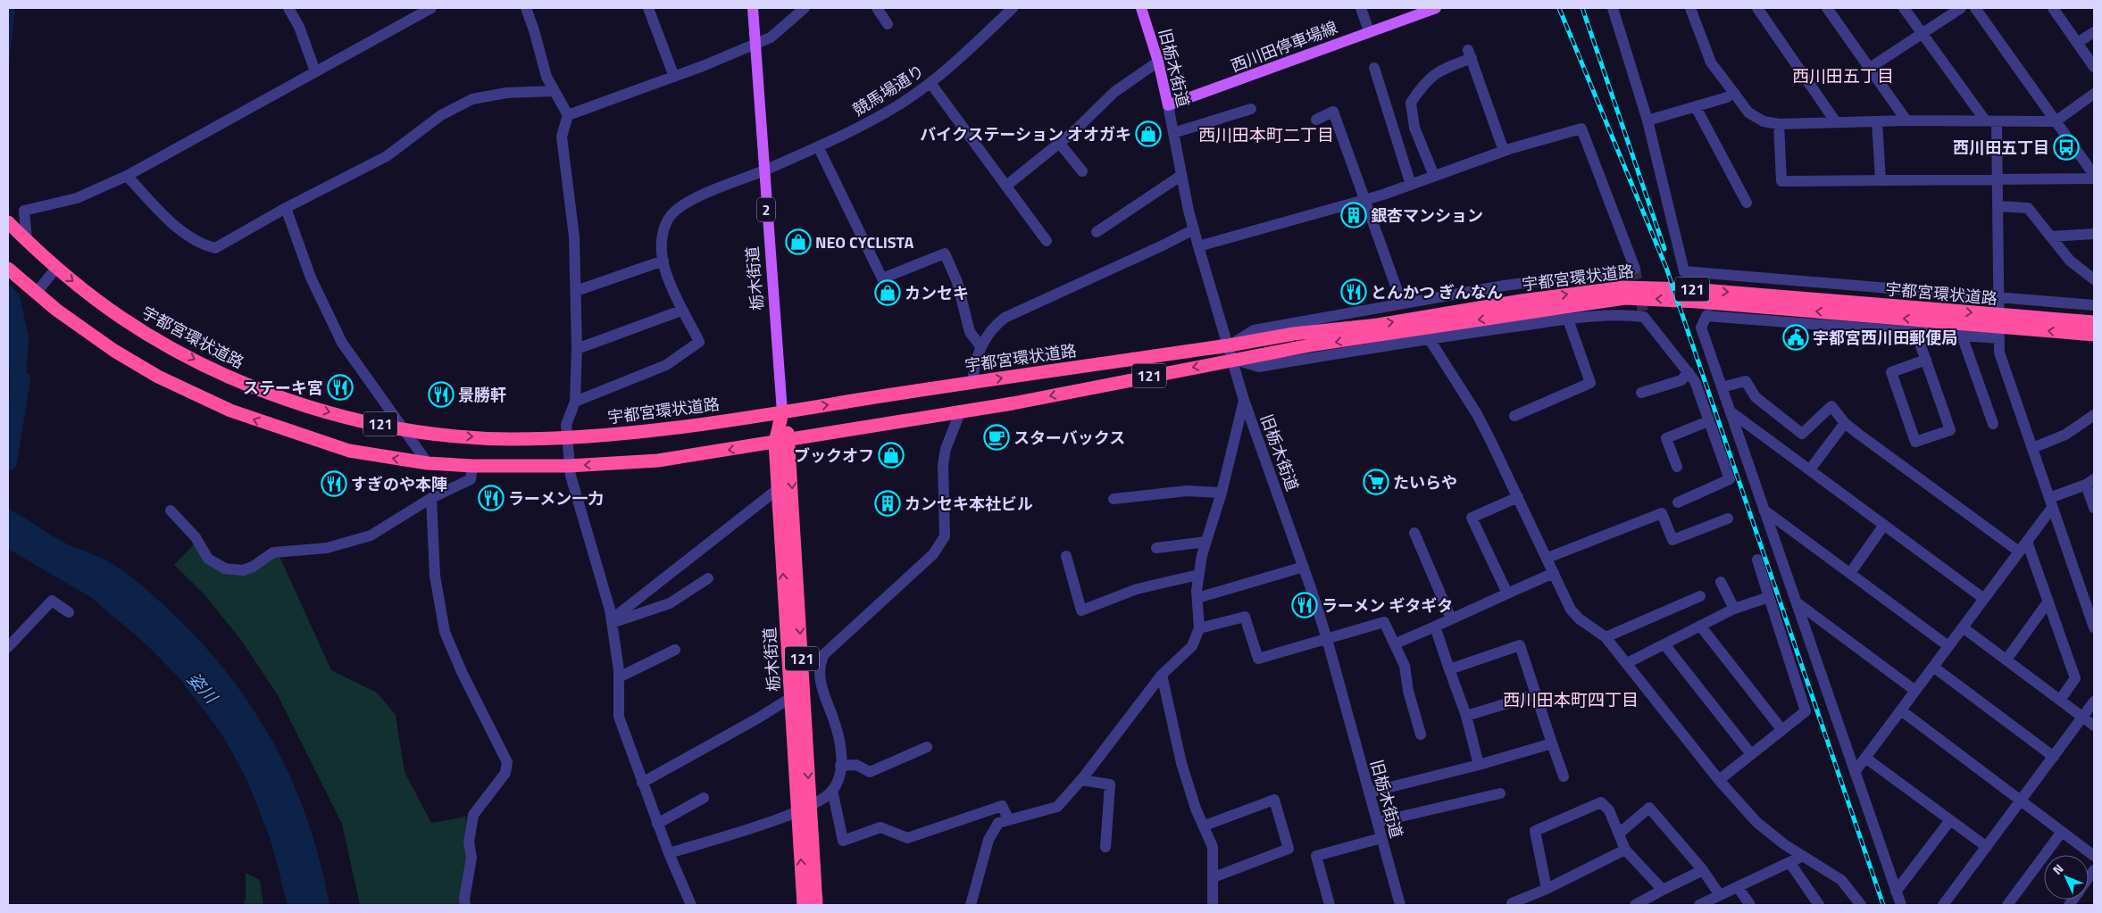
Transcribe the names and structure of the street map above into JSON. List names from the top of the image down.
{
  "streets": {
    "highway": ["宇都宮環状道路", "栃木街道", "121"],
    "main road": ["西川田停車場線", "旧栃木街道", "2"],
    "street": ["競馬場通り"]
  },
  "crossings": [
    ["西川田停車場線", "旧栃木街道"],
    ["旧栃木街道", "宇都宮環状道路"],
    ["競馬場通り", "栃木街道"],
    ["宇都宮環状道路", "栃木街道"]
  ],
  "districts": ["西川田五丁目", "西川田本町二丁目", "西川田本町四丁目"],
  "water": ["姿川"],
  "places": {
    "shop": [
      "バイクステーション オオガキ",
      "NEO CYCLISTA",
      "カンセキ",
      "ブックオフ"
    ],
    "bus stop": ["西川田五丁目"],
    "building": ["銀杏マンション", "カンセキ本社ビル"],
    "restaurant": [
      "とんかつ ぎんなん",
      "ステーキ宮",
      "景勝軒",
      "すぎのや本陣",
      "ラーメン一力",
      "ラーメン ギタギタ"
    ],
    "public building": ["宇都宮西川田郵便局"],
    "cafe": ["スターバックス"],
    "supermarket": ["たいらや"]
  },
  "north": "top left"
}
